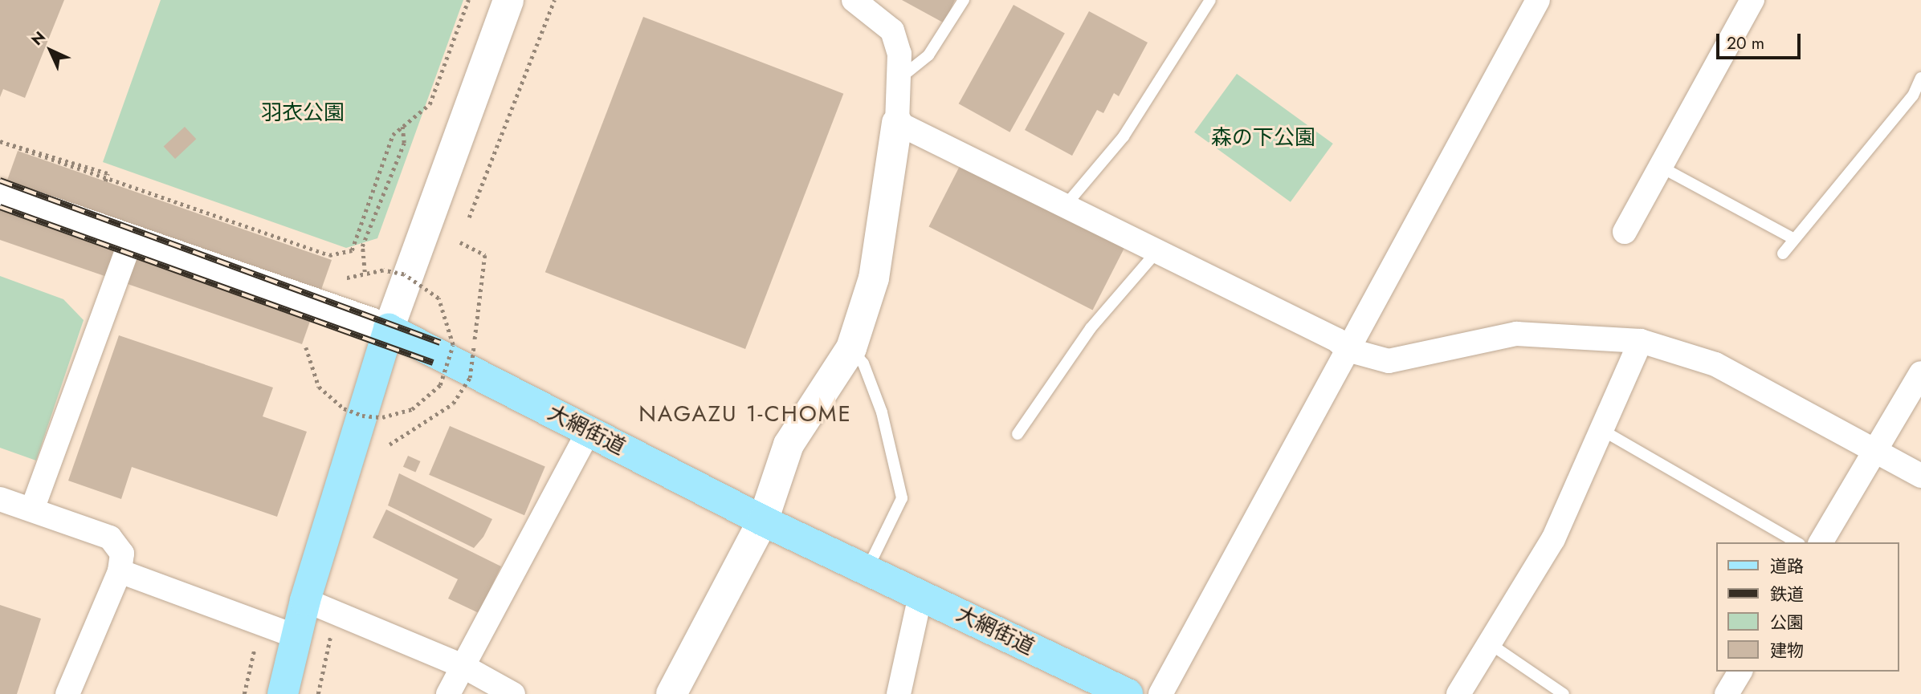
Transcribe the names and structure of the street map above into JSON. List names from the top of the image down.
{
  "streets": {
    "main road": ["大網街道"]
  },
  "districts": ["NAGAZU 1-CHOME"],
  "parks": ["羽衣公園", "森の下公園"],
  "legend": [
    "道路",
    "鉄道",
    "公園",
    "建物"
  ],
  "scale_bar": "20 m",
  "north": "top left"
}
